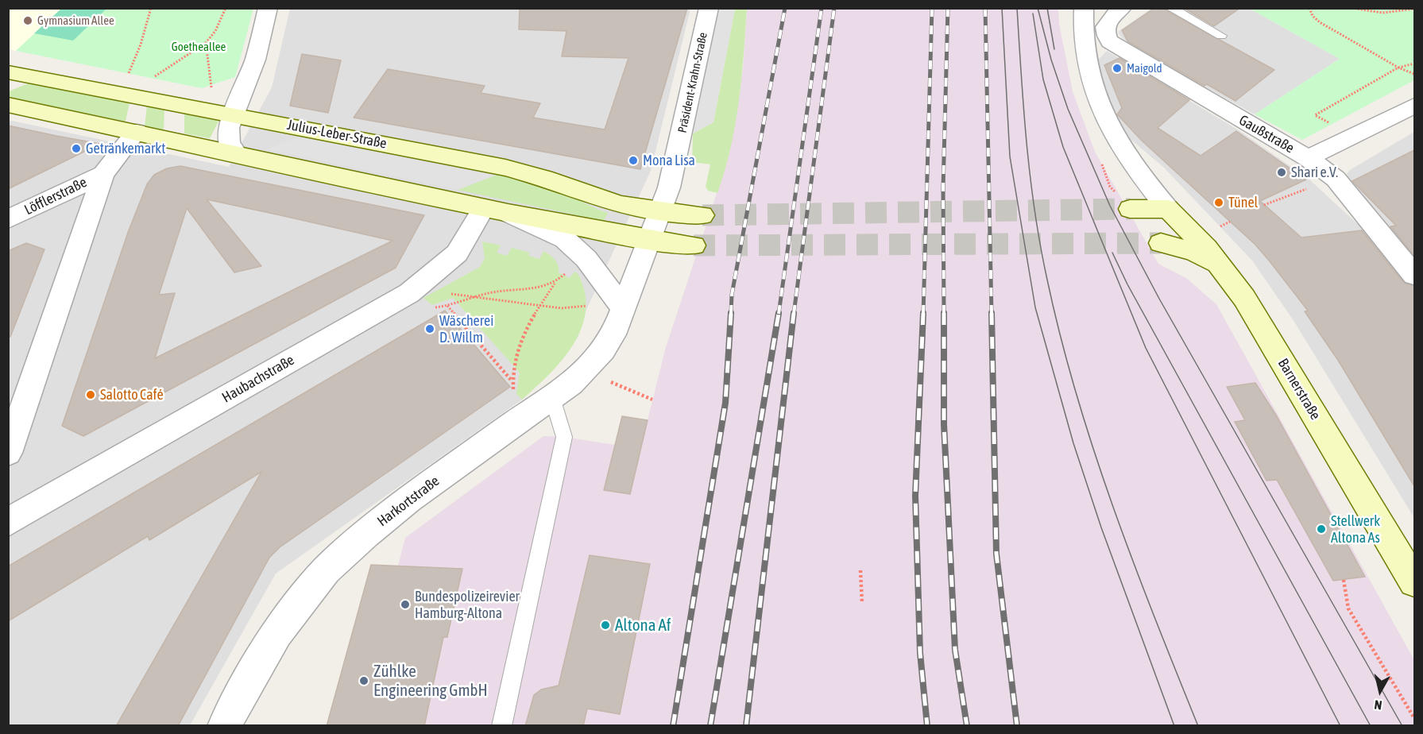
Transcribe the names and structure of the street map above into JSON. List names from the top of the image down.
{
  "streets": {
    "main road": ["Julius-Leber-Straße", "Barnerstraße"],
    "street": [
      "Präsident-Krahn-Straße",
      "Gaußstraße",
      "Löfflerstraße",
      "Haubachstraße",
      "Harkortstraße"
    ]
  },
  "crossings": [
    ["Präsident-Krahn-Straße", "Julius-Leber-Straße"],
    ["Präsident-Krahn-Straße", "Harkortstraße"]
  ],
  "parks": ["Goetheallee"],
  "places": [
    "Gymnasium Allee",
    "Maigold",
    "Getränkemarkt",
    "Mona Lisa",
    "Shari e.V.",
    "Tünel",
    "Wäscherei D. Willm",
    "Salotto Café",
    "Stellwerk Altona As",
    "Bundespolizeirevier Hamburg-Altona",
    "Altona Af",
    "Zühlke Engineering GmbH"
  ],
  "north": "bottom"
}
